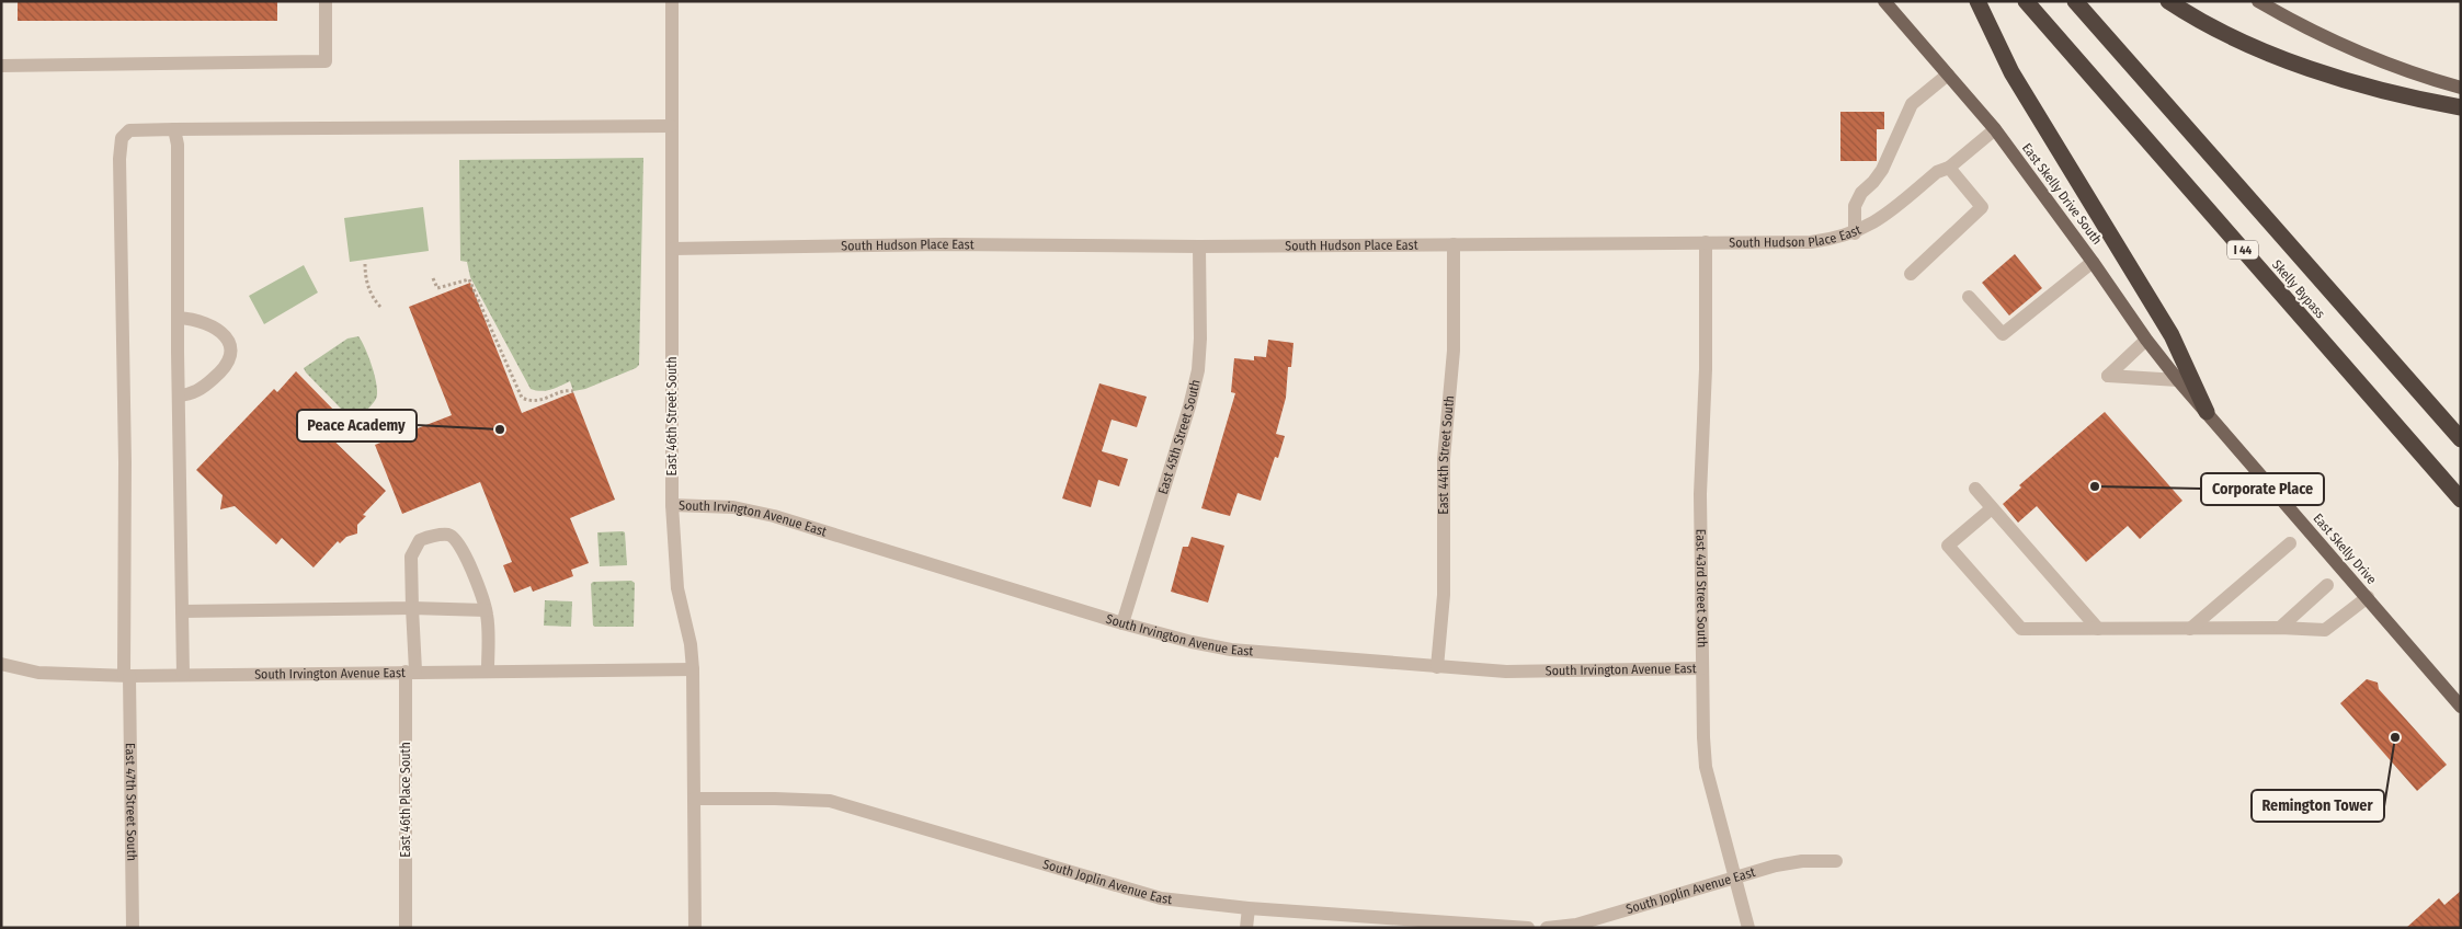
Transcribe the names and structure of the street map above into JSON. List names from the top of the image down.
{
  "streets": {
    "highway": ["I 44", "Skelly Bypass"],
    "main road": ["East Skelly Drive South", "East Skelly Drive"],
    "street": [
      "South Hudson Place East",
      "East 46th Street South",
      "East 45th Street South",
      "East 44th Street South",
      "South Irvington Avenue East",
      "East 43rd Street South",
      "East 46th Place South",
      "East 47th Street South",
      "South Joplin Avenue East"
    ]
  },
  "crossings": [
    ["East Skelly Drive South", "South Hudson Place East"],
    ["East Skelly Drive South", "East Skelly Drive"],
    ["South Hudson Place East", "East 46th Street South"],
    ["South Hudson Place East", "East 45th Street South"],
    ["South Hudson Place East", "East 44th Street South"],
    ["South Hudson Place East", "East 43rd Street South"],
    ["East 46th Street South", "South Irvington Avenue East"],
    ["East 46th Street South", "South Joplin Avenue East"],
    ["East 45th Street South", "South Irvington Avenue East"],
    ["East 44th Street South", "South Irvington Avenue East"],
    ["South Irvington Avenue East", "East 43rd Street South"],
    ["South Irvington Avenue East", "East 46th Place South"],
    ["South Irvington Avenue East", "East 47th Street South"],
    ["East 43rd Street South", "South Joplin Avenue East"]
  ],
  "places": ["Peace Academy", "Corporate Place", "Remington Tower"]
}
